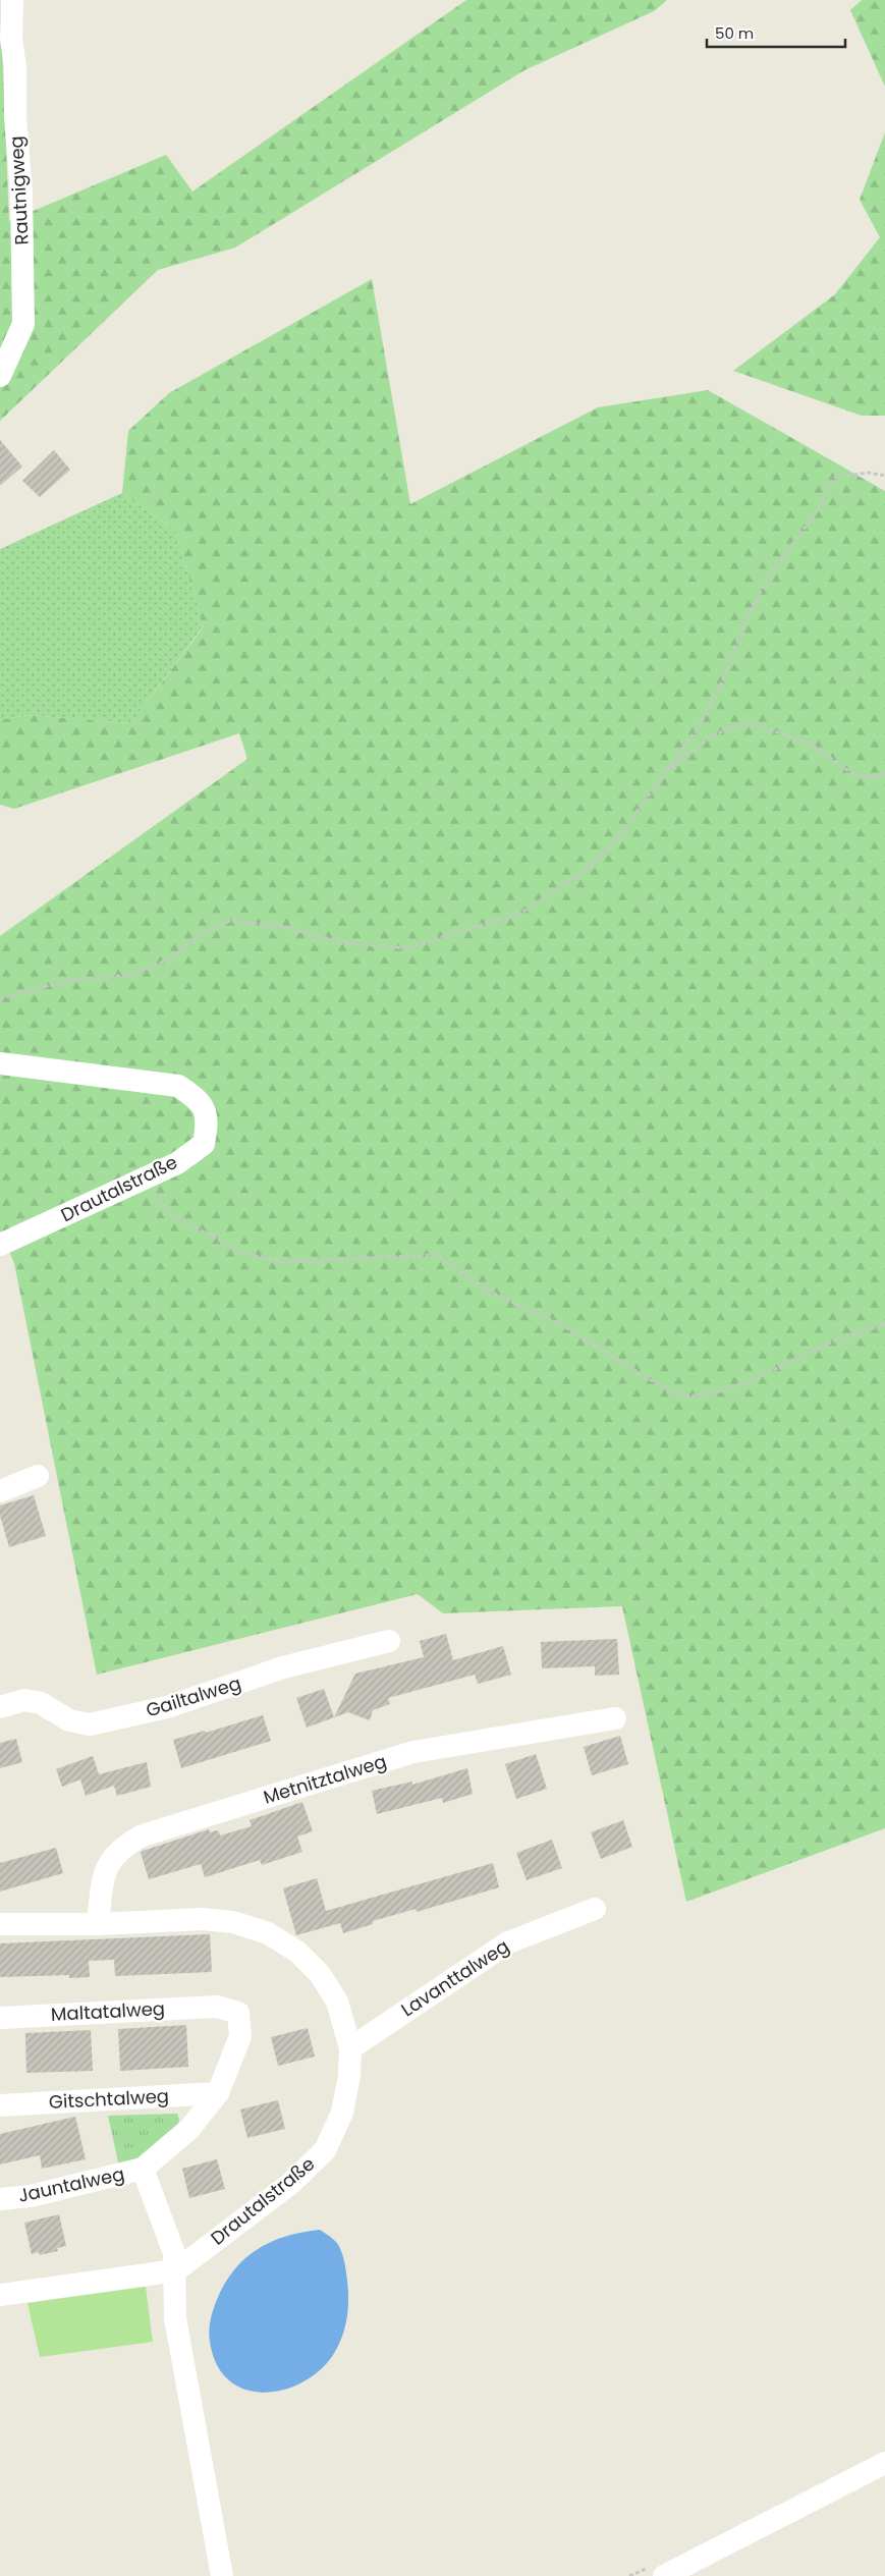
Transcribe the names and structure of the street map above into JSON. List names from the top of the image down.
{
  "streets": {
    "street": [
      "Rautnigweg",
      "Drautalstraße",
      "Gailtalweg",
      "Metnitztalweg",
      "Lavanttalweg",
      "Maltatalweg",
      "Gitschtalweg",
      "Jauntalweg"
    ]
  },
  "crossings": [
    ["Drautalstraße", "Metnitztalweg"],
    ["Drautalstraße", "Lavanttalweg"],
    ["Maltatalweg", "Gitschtalweg"]
  ],
  "scale_bar": "50 m"
}
